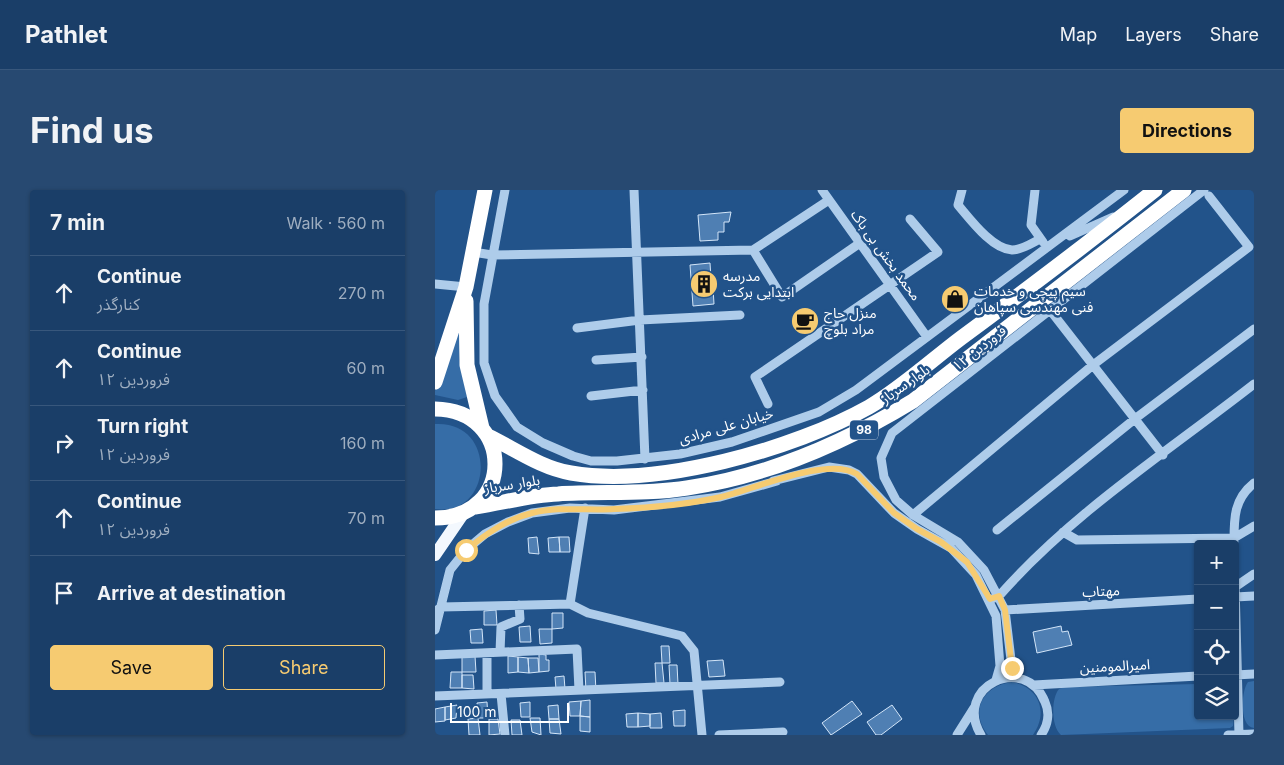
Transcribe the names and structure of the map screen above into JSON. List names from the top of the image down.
{
  "streets": {
    "highway": ["بلوار سرباز", "98"],
    "street": [
      "محمد بخش بی باک",
      "۱۲ فروردین",
      "خیابان علی مرادی",
      "مهتاب",
      "امیرالمومنین"
    ]
  },
  "crossings": [
    ["محمد بخش بی باک", "خیابان علی مرادی"],
    ["۱۲ فروردین", "مهتاب"],
    ["بلوار سرباز", "98"]
  ],
  "places": {
    "building": ["مدرسه ابتدایی برکت"],
    "shop": ["سیم پیچی و خدمات فنی مهندسی سپاهان"],
    "cafe": ["منزل حاج مراد بلوچ"]
  },
  "scale_bar": "100 m",
  "page": {
    "header": "Pathlet",
    "nav": ["Map", "Layers", "Share"],
    "buttons": [
      "Directions",
      ["Save", "Share"]
    ],
    "title": "Find us",
    "heading": ["7 min", "Walk · 560 m"],
    "list": [
      ["Continue", "کنارگذر", "270 m"],
      ["Continue", "۱۲ فروردین", "60 m"],
      ["Turn right", "۱۲ فروردین", "160 m"],
      ["Continue", "۱۲ فروردین", "70 m"],
      "Arrive at destination"
    ],
    "map_buttons": ["+", "−"],
    "scale": "100 m"
  }
}
